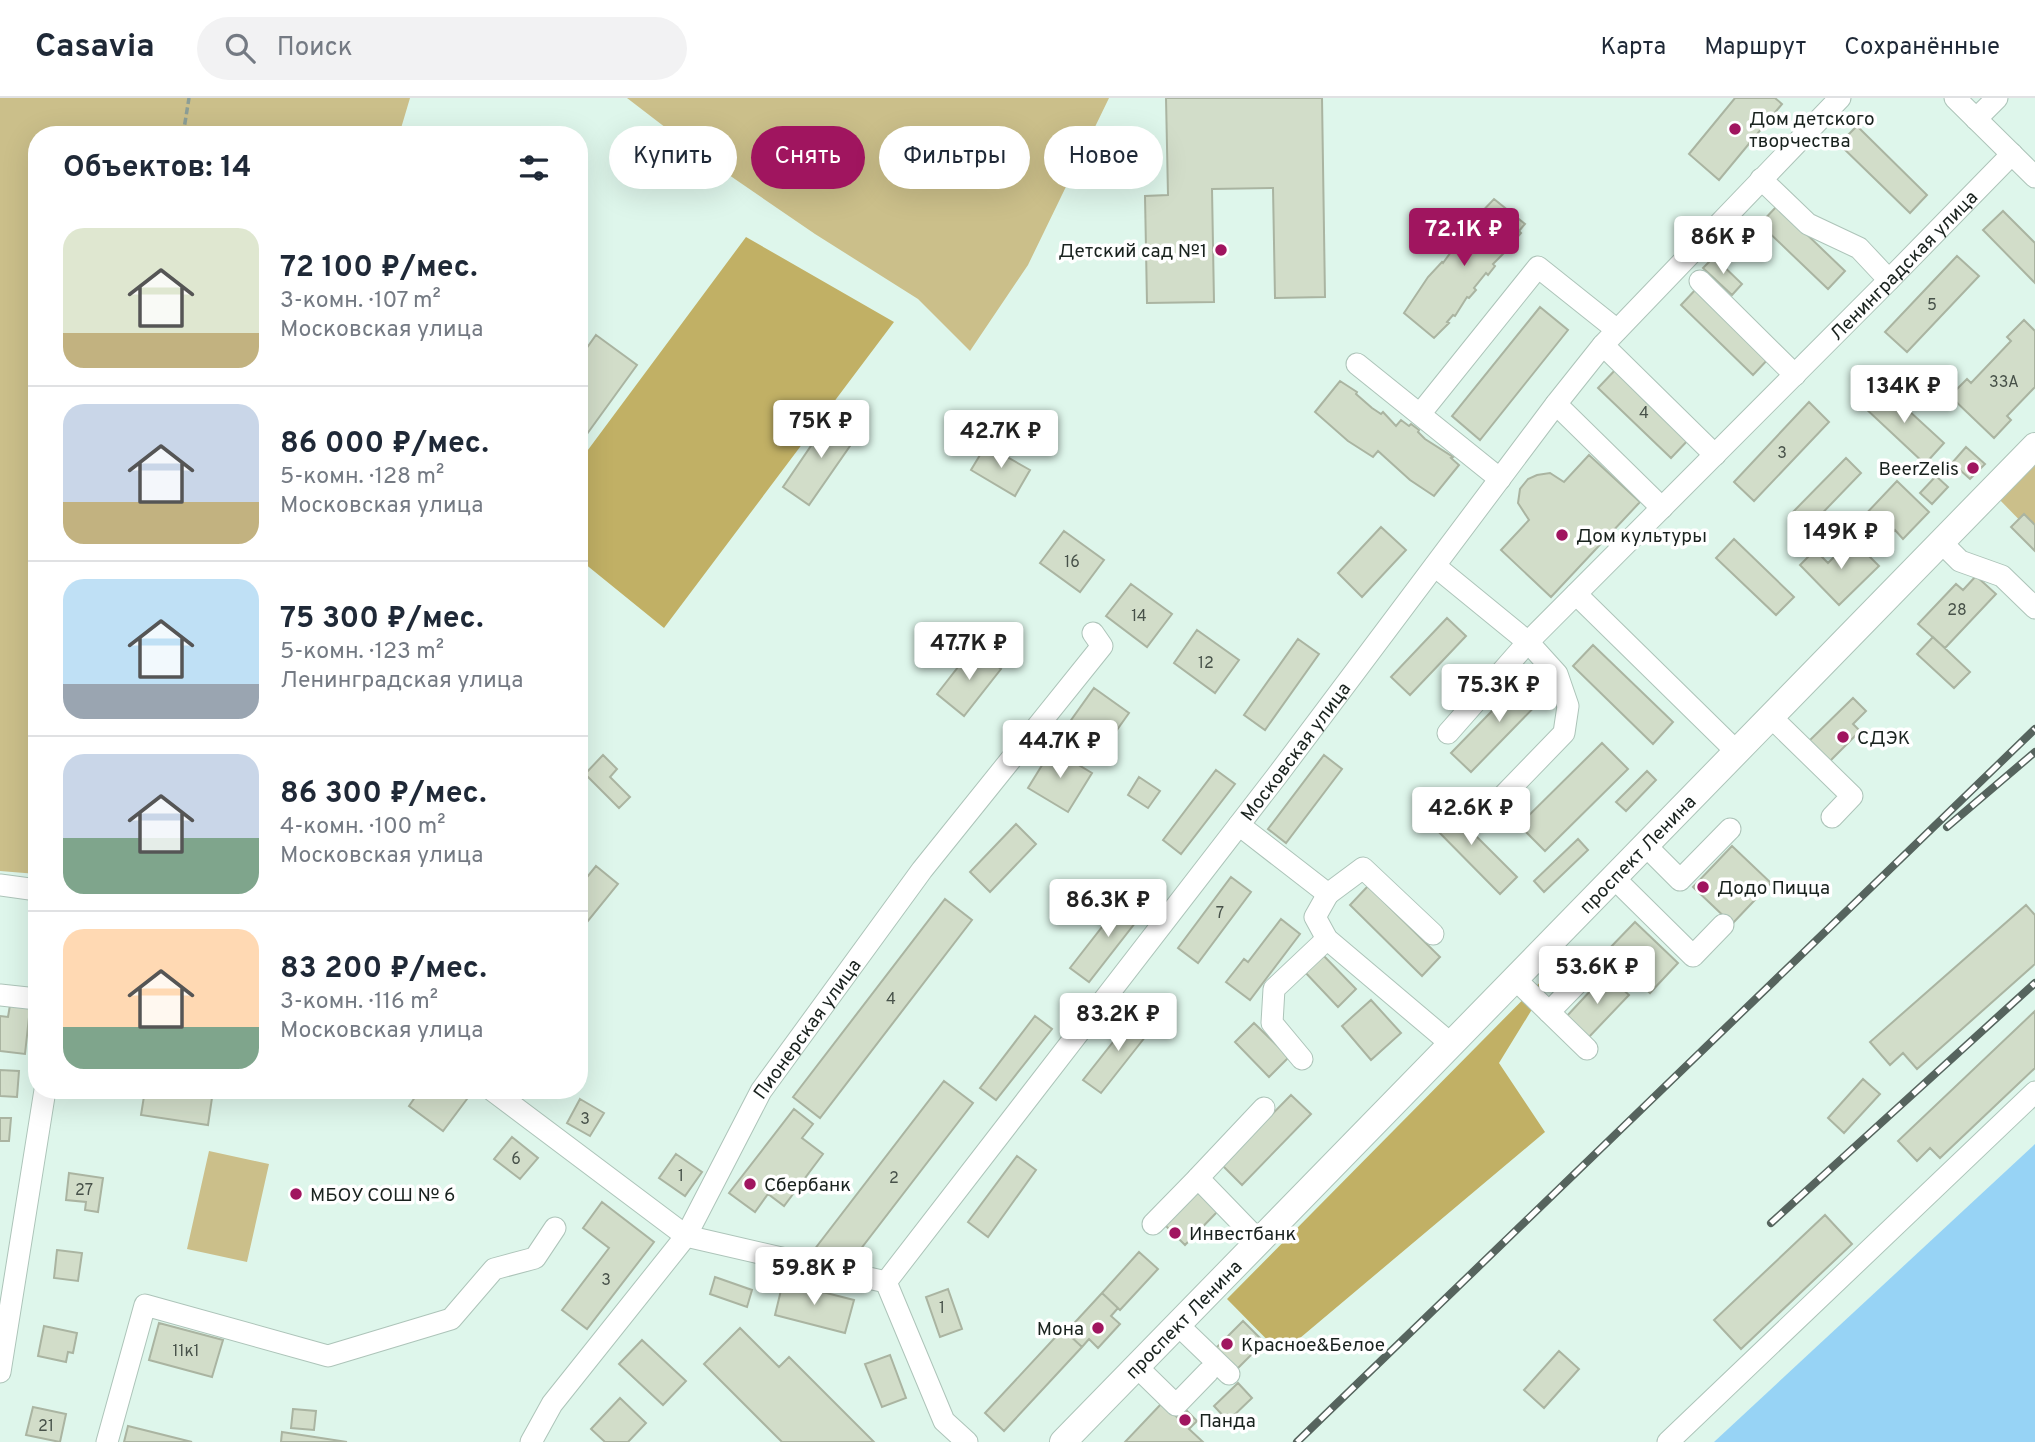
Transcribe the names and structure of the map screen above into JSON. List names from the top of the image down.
{
  "streets": {
    "main road": ["проспект Ленина"],
    "street": ["Ленинградская улица", "Московская улица", "Пионерская улица"]
  },
  "places": [
    "Дом детского творчества",
    "Детский сад №1",
    "BeerZelis",
    "Дом культуры",
    "СДЭК",
    "Додо Пицца",
    "Сбербанк",
    "МБОУ СОШ № 6",
    "Инвестбанк",
    "Мона",
    "Красное&Белое",
    "Панда"
  ],
  "house_numbers": [
    "5",
    "33А",
    "4",
    "3",
    "16",
    "28",
    "14",
    "12",
    "7",
    "4",
    "3",
    "6",
    "1",
    "2",
    "27",
    "3",
    "1",
    "11к1",
    "21"
  ],
  "page": {
    "header": "Casavia",
    "search": "Поиск",
    "nav": ["Карта", "Маршрут", "Сохранённые"],
    "chip": [
      "Купить",
      "Снять",
      "Фильтры",
      "Новое"
    ],
    "heading": "Объектов: 14",
    "price": [
      "72.1K ₽",
      "86K ₽",
      "134K ₽",
      "75K ₽",
      "42.7K ₽",
      "149K ₽",
      "47.7K ₽",
      "75.3K ₽",
      "44.7K ₽",
      "42.6K ₽",
      "86.3K ₽",
      "53.6K ₽",
      "83.2K ₽",
      "59.8K ₽"
    ],
    "list": [
      {
        "name": "72 100 ₽/мес.",
        "note": "3-комн. · 107 m² · Московская улица"
      },
      {
        "name": "86 000 ₽/мес.",
        "note": "5-комн. · 128 m² · Московская улица"
      },
      {
        "name": "75 300 ₽/мес.",
        "note": "5-комн. · 123 m² · Ленинградская улица"
      },
      {
        "name": "86 300 ₽/мес.",
        "note": "4-комн. · 100 m² · Московская улица"
      },
      {
        "name": "83 200 ₽/мес.",
        "note": "3-комн. · 116 m² · Московская улица"
      }
    ]
  }
}
